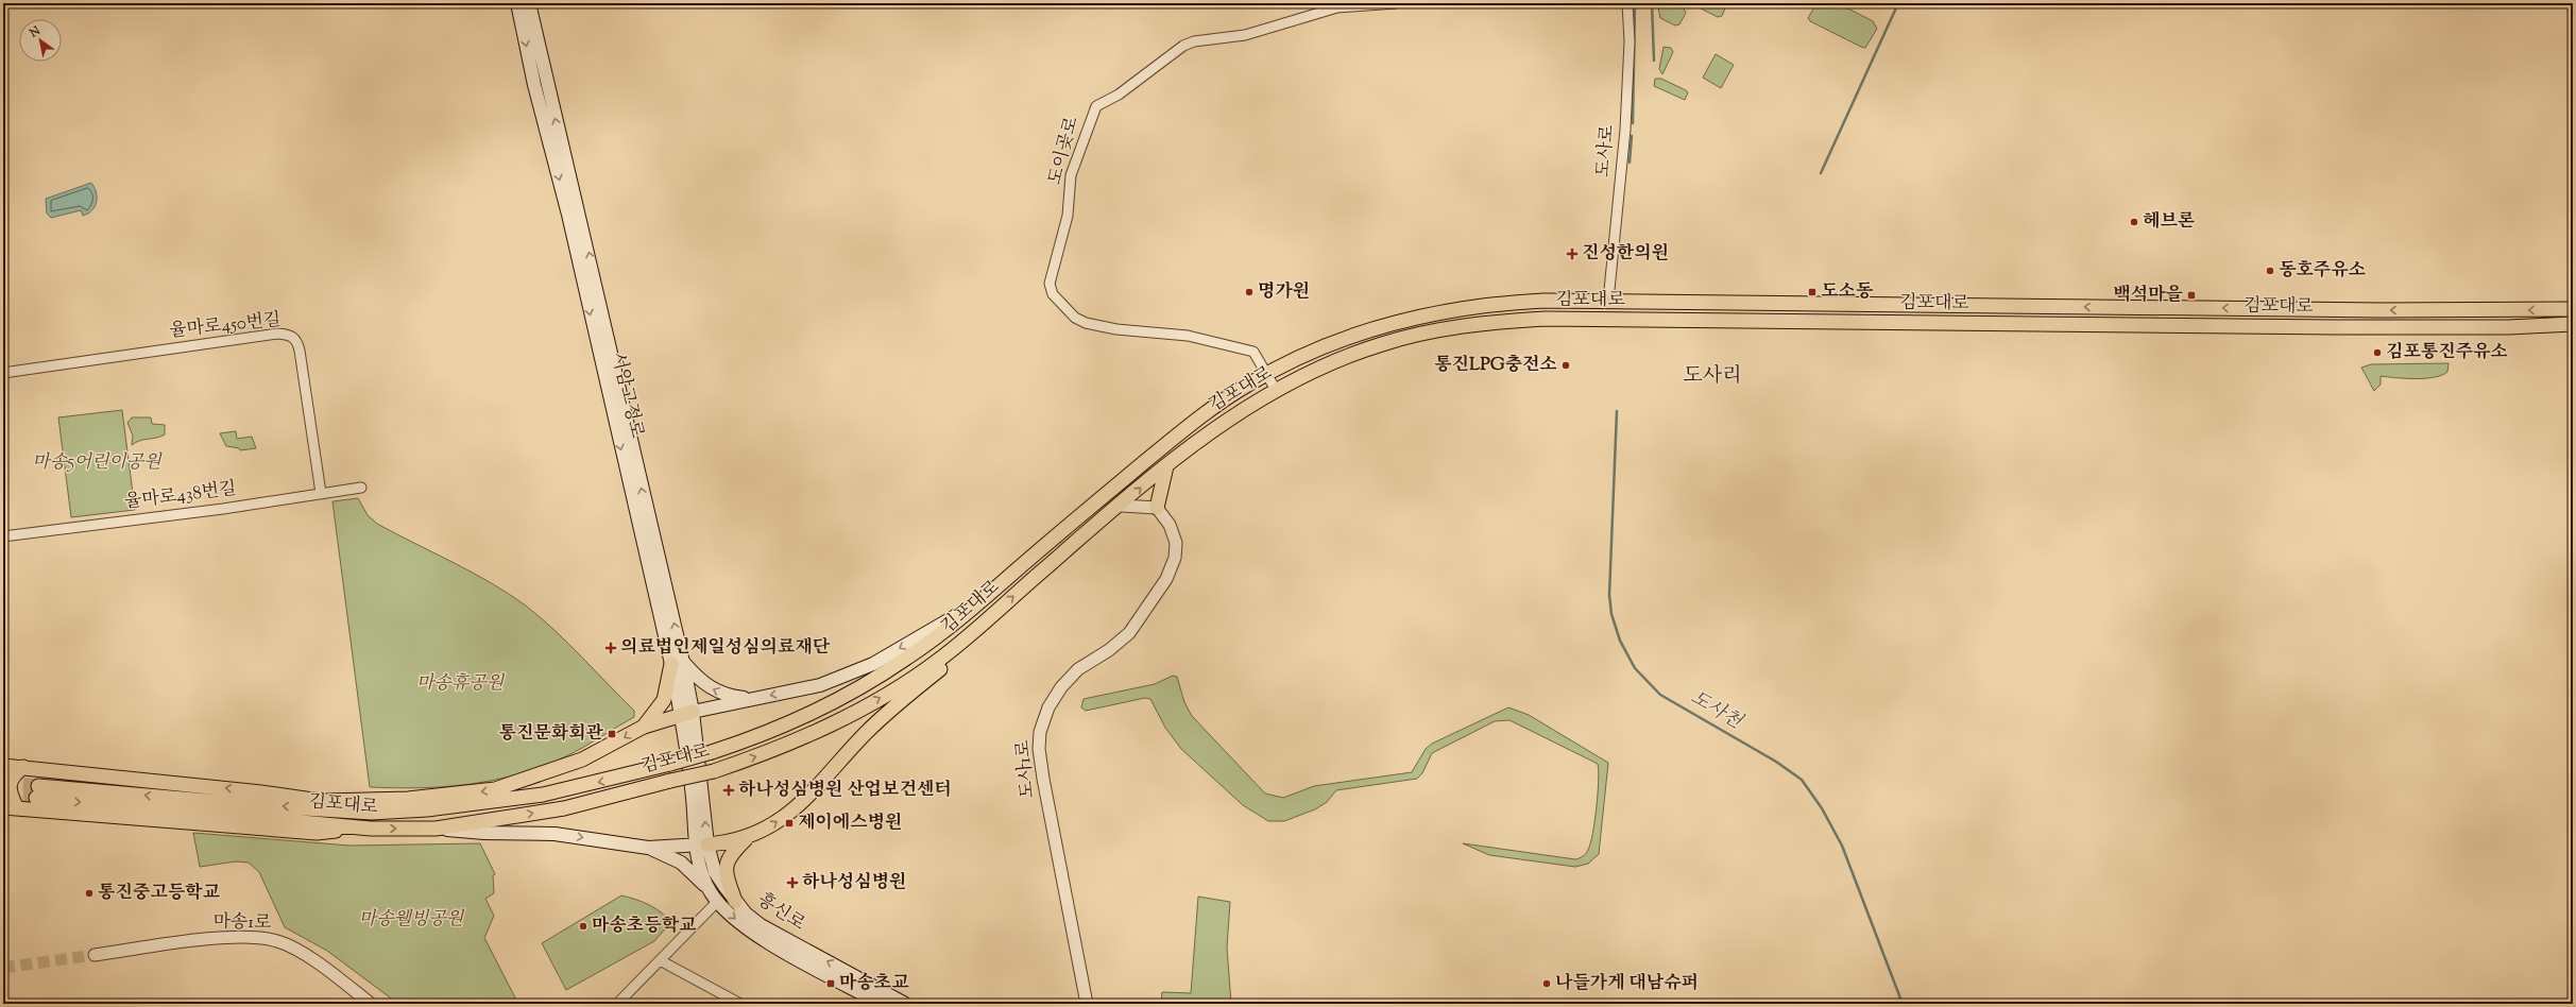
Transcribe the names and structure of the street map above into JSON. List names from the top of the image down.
{
  "streets": {
    "main road": ["김포대로", "서암고정로", "흥신로"],
    "street": [
      "도이곶로",
      "도사로",
      "율마로450번길",
      "율마로438번길",
      "도사1로",
      "마송1로"
    ]
  },
  "crossings": [
    ["도이곶로", "김포대로"],
    ["도사로", "김포대로"],
    ["율마로450번길", "율마로438번길"],
    ["서암고정로", "흥신로"]
  ],
  "districts": ["도사리"],
  "water": ["도사천"],
  "parks": ["마송5어린이공원", "마송휴공원", "마송웰빙공원"],
  "places": {
    "other": [
      "헤브론",
      "동호주유소",
      "명가원",
      "김포통진주유소",
      "통진LPG충전소",
      "통진중고등학교",
      "마송초등학교",
      "나들가게 대남슈퍼"
    ],
    "health": [
      "진성한의원",
      "의료법인제일성심의료재단",
      "하나성심병원 산업보건센터",
      "하나성심병원"
    ],
    "transit": [
      "도소동",
      "백석마을",
      "통진문화회관",
      "제이에스병원",
      "마송초교"
    ]
  },
  "north": "top left"
}
